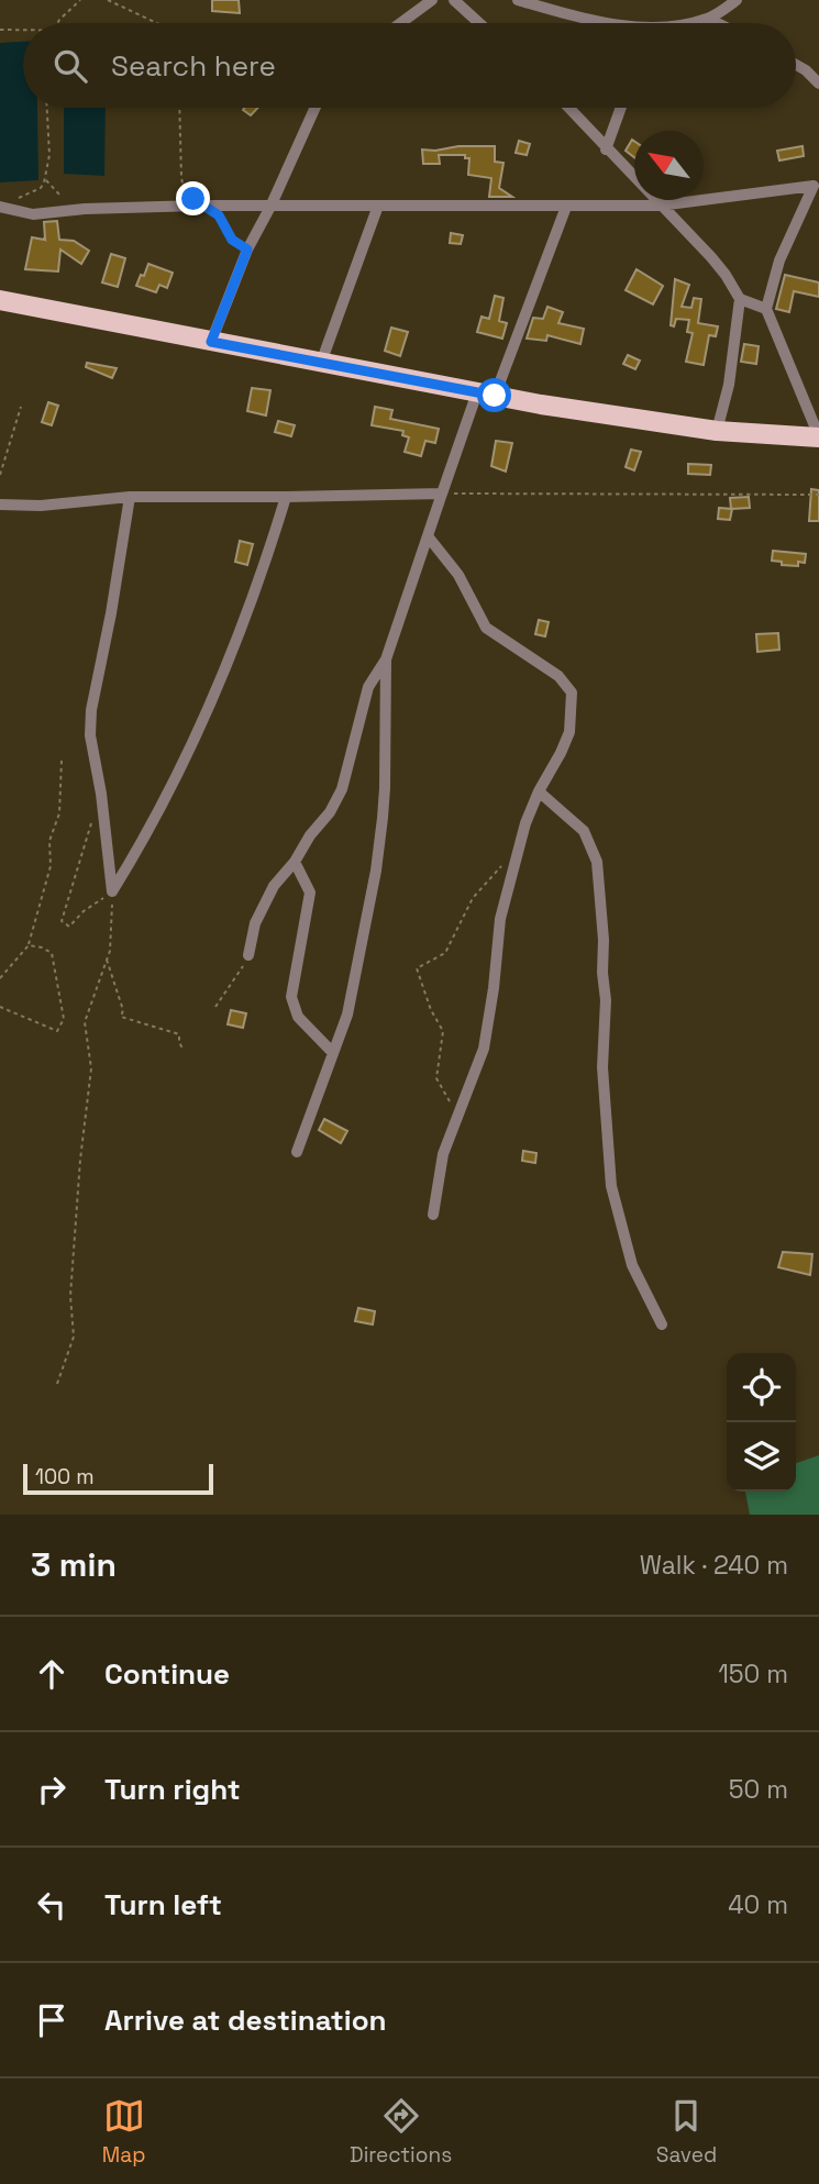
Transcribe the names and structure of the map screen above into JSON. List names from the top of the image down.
{
  "scale_bar": "100 m",
  "north": "top left",
  "page": {
    "search": "Search here",
    "scale": "100 m",
    "heading": ["3 min", "Walk · 240 m"],
    "list": [
      ["Continue", "150 m"],
      ["Turn right", "50 m"],
      ["Turn left", "40 m"],
      "Arrive at destination"
    ],
    "nav": ["Map", "Directions", "Saved"]
  }
}
